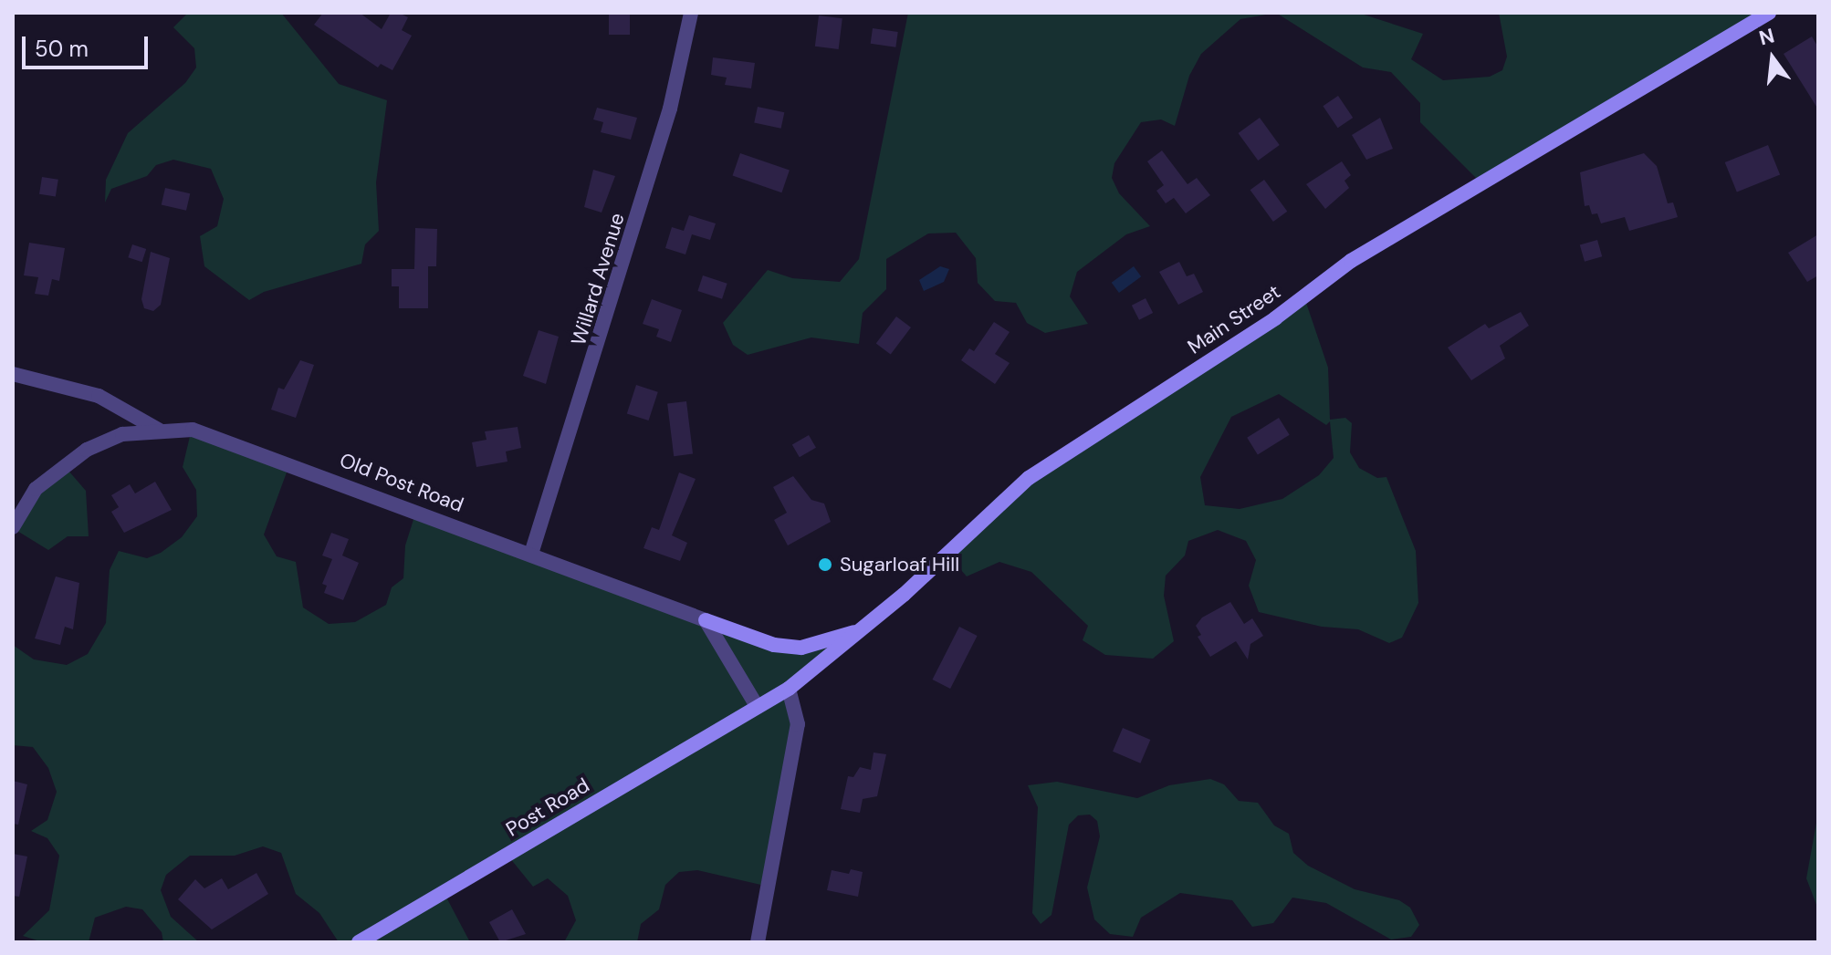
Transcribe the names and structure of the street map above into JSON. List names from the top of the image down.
{
  "streets": {
    "main road": ["Main Street", "Post Road"],
    "street": ["Willard Avenue", "Old Post Road"]
  },
  "crossings": [
    ["Willard Avenue", "Old Post Road"],
    ["Main Street", "Post Road"]
  ],
  "places": ["Sugarloaf Hill"],
  "scale_bar": "50 m",
  "north": "top"
}
